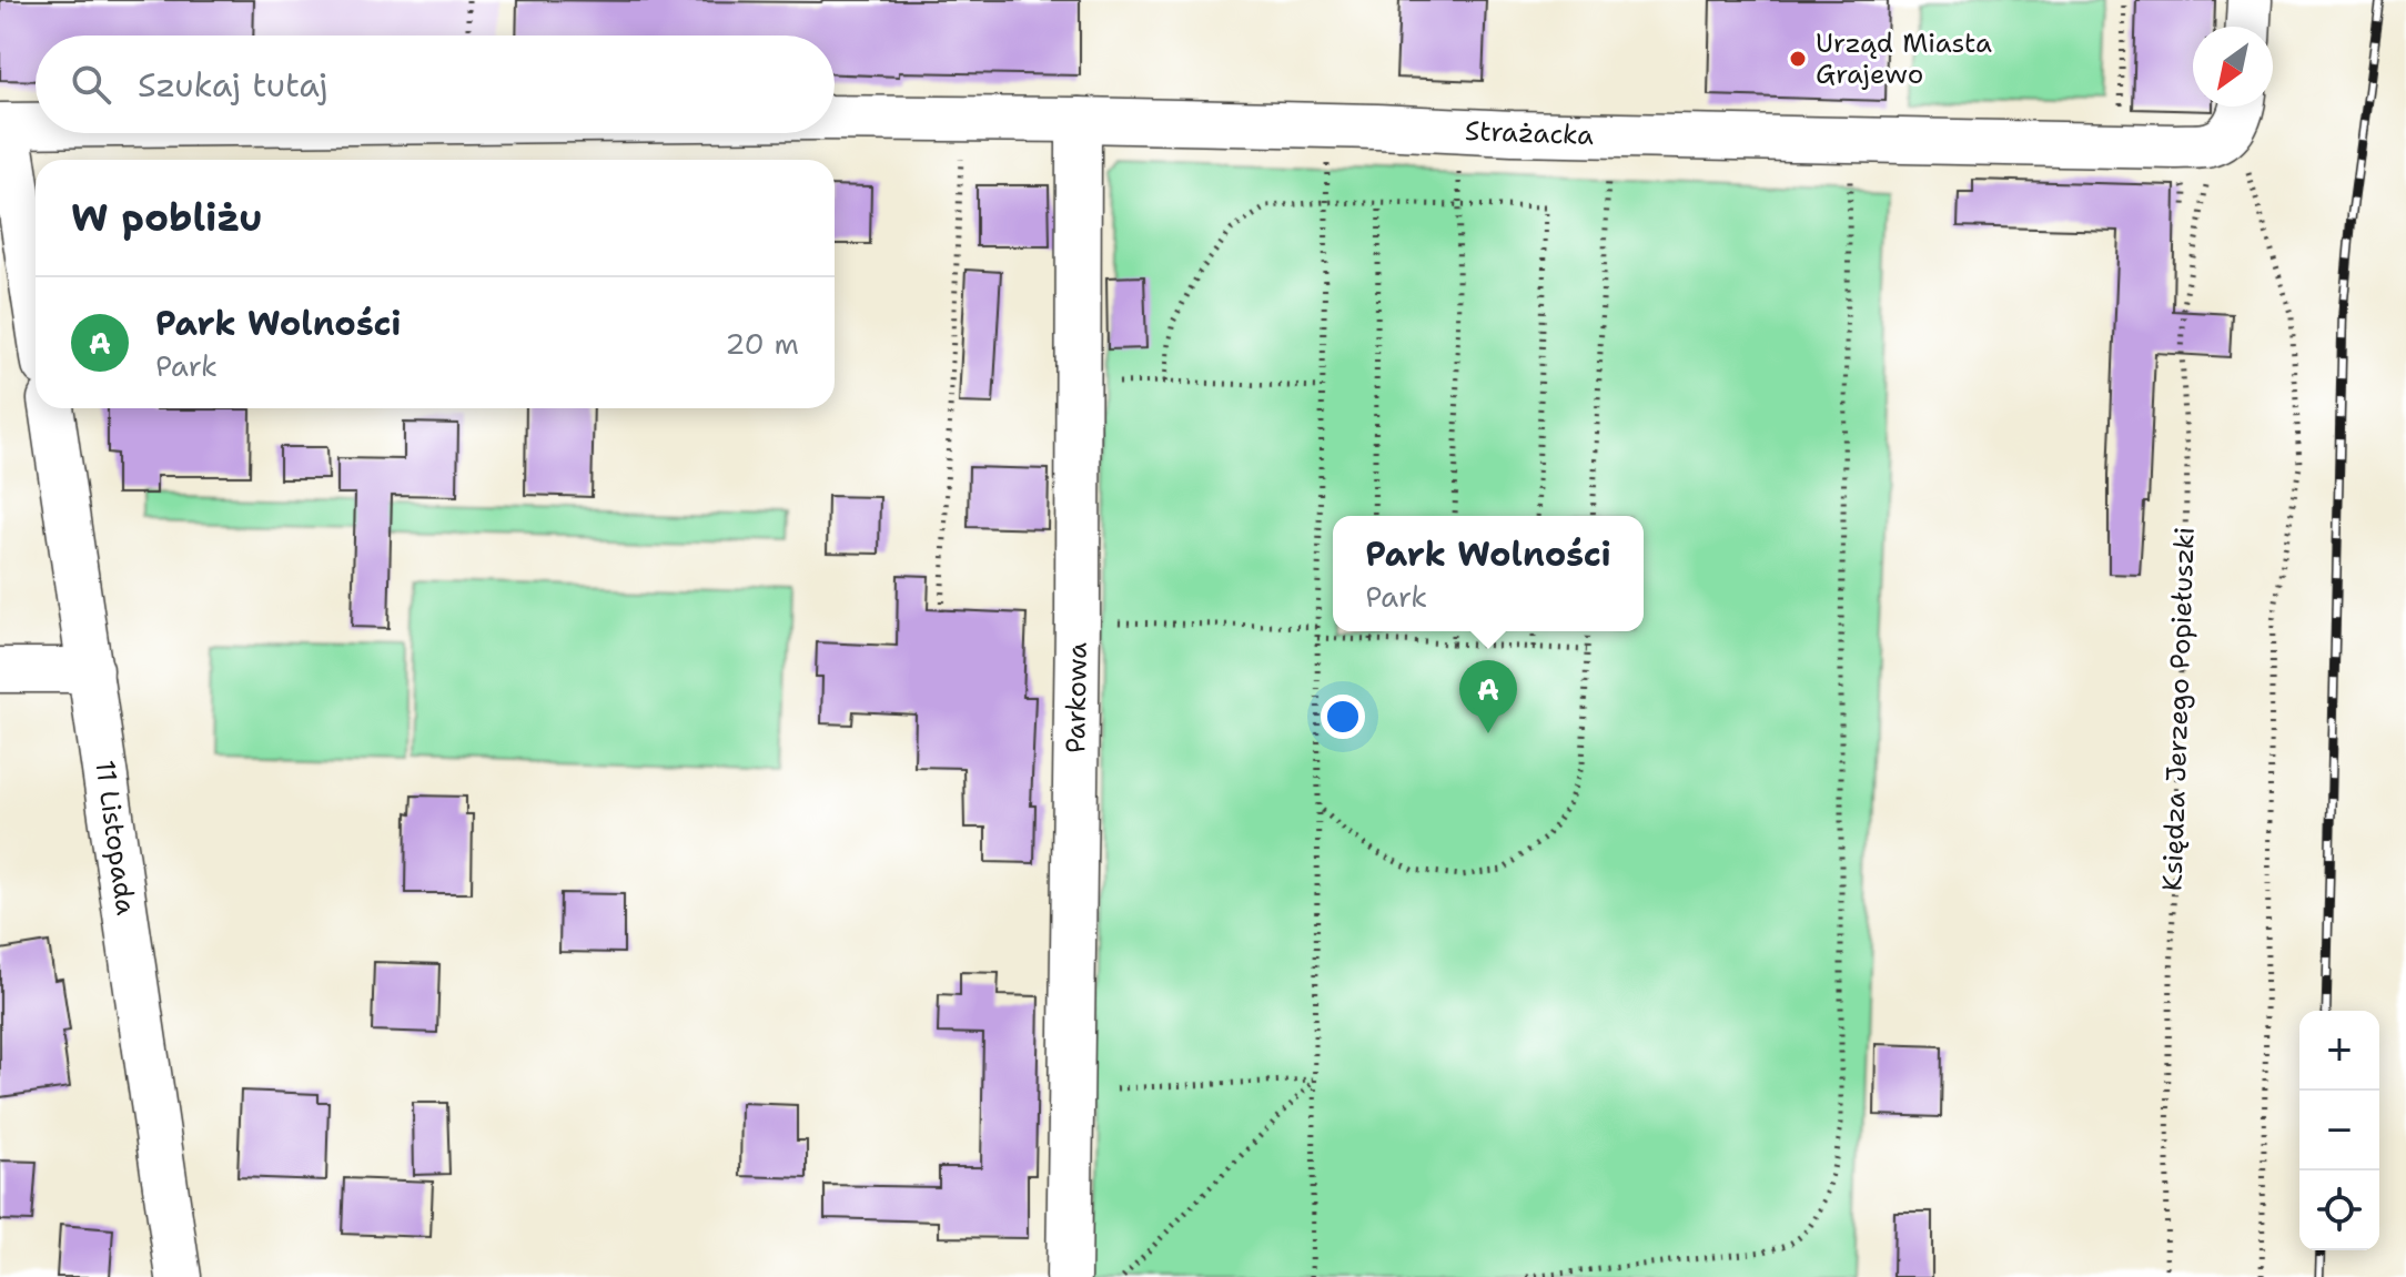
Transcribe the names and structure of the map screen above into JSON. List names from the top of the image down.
{
  "streets": {
    "street": ["Strażacka", "Parkowa", "11 Listopada"],
    "path": ["Księdza Jerzego Popiełuszki"]
  },
  "crossings": [
    ["Strażacka", "Parkowa"],
    ["Strażacka", "Księdza Jerzego Popiełuszki"]
  ],
  "places": ["Urząd Miasta Grajewo"],
  "north": "bottom left",
  "page": {
    "search": "Szukaj tutaj",
    "heading": "W pobliżu",
    "list": [
      {
        "mark": "A",
        "name": "Park Wolności",
        "note": "Park",
        "value": "20 m"
      }
    ],
    "popup": ["Park Wolności", "Park"],
    "pins": "A",
    "map_buttons": ["+", "−"]
  }
}
